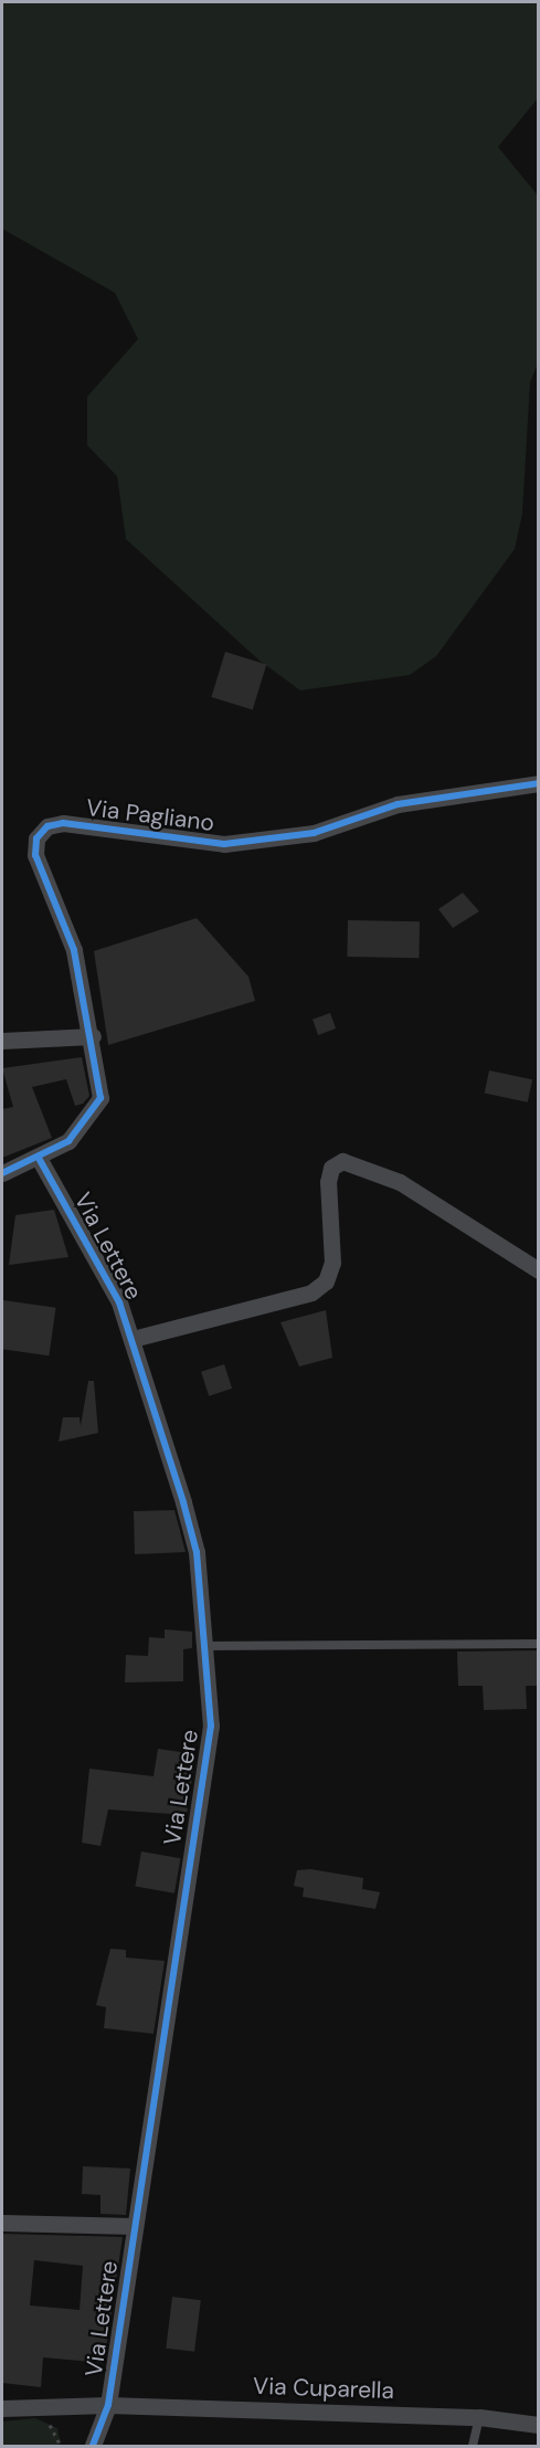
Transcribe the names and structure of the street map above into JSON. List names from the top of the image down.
{
  "streets": {
    "street": ["Via Pagliano", "Via Lettere", "Via Cuparella"]
  },
  "crossings": [
    ["Via Pagliano", "Via Lettere"],
    ["Via Lettere", "Via Cuparella"]
  ]
}
